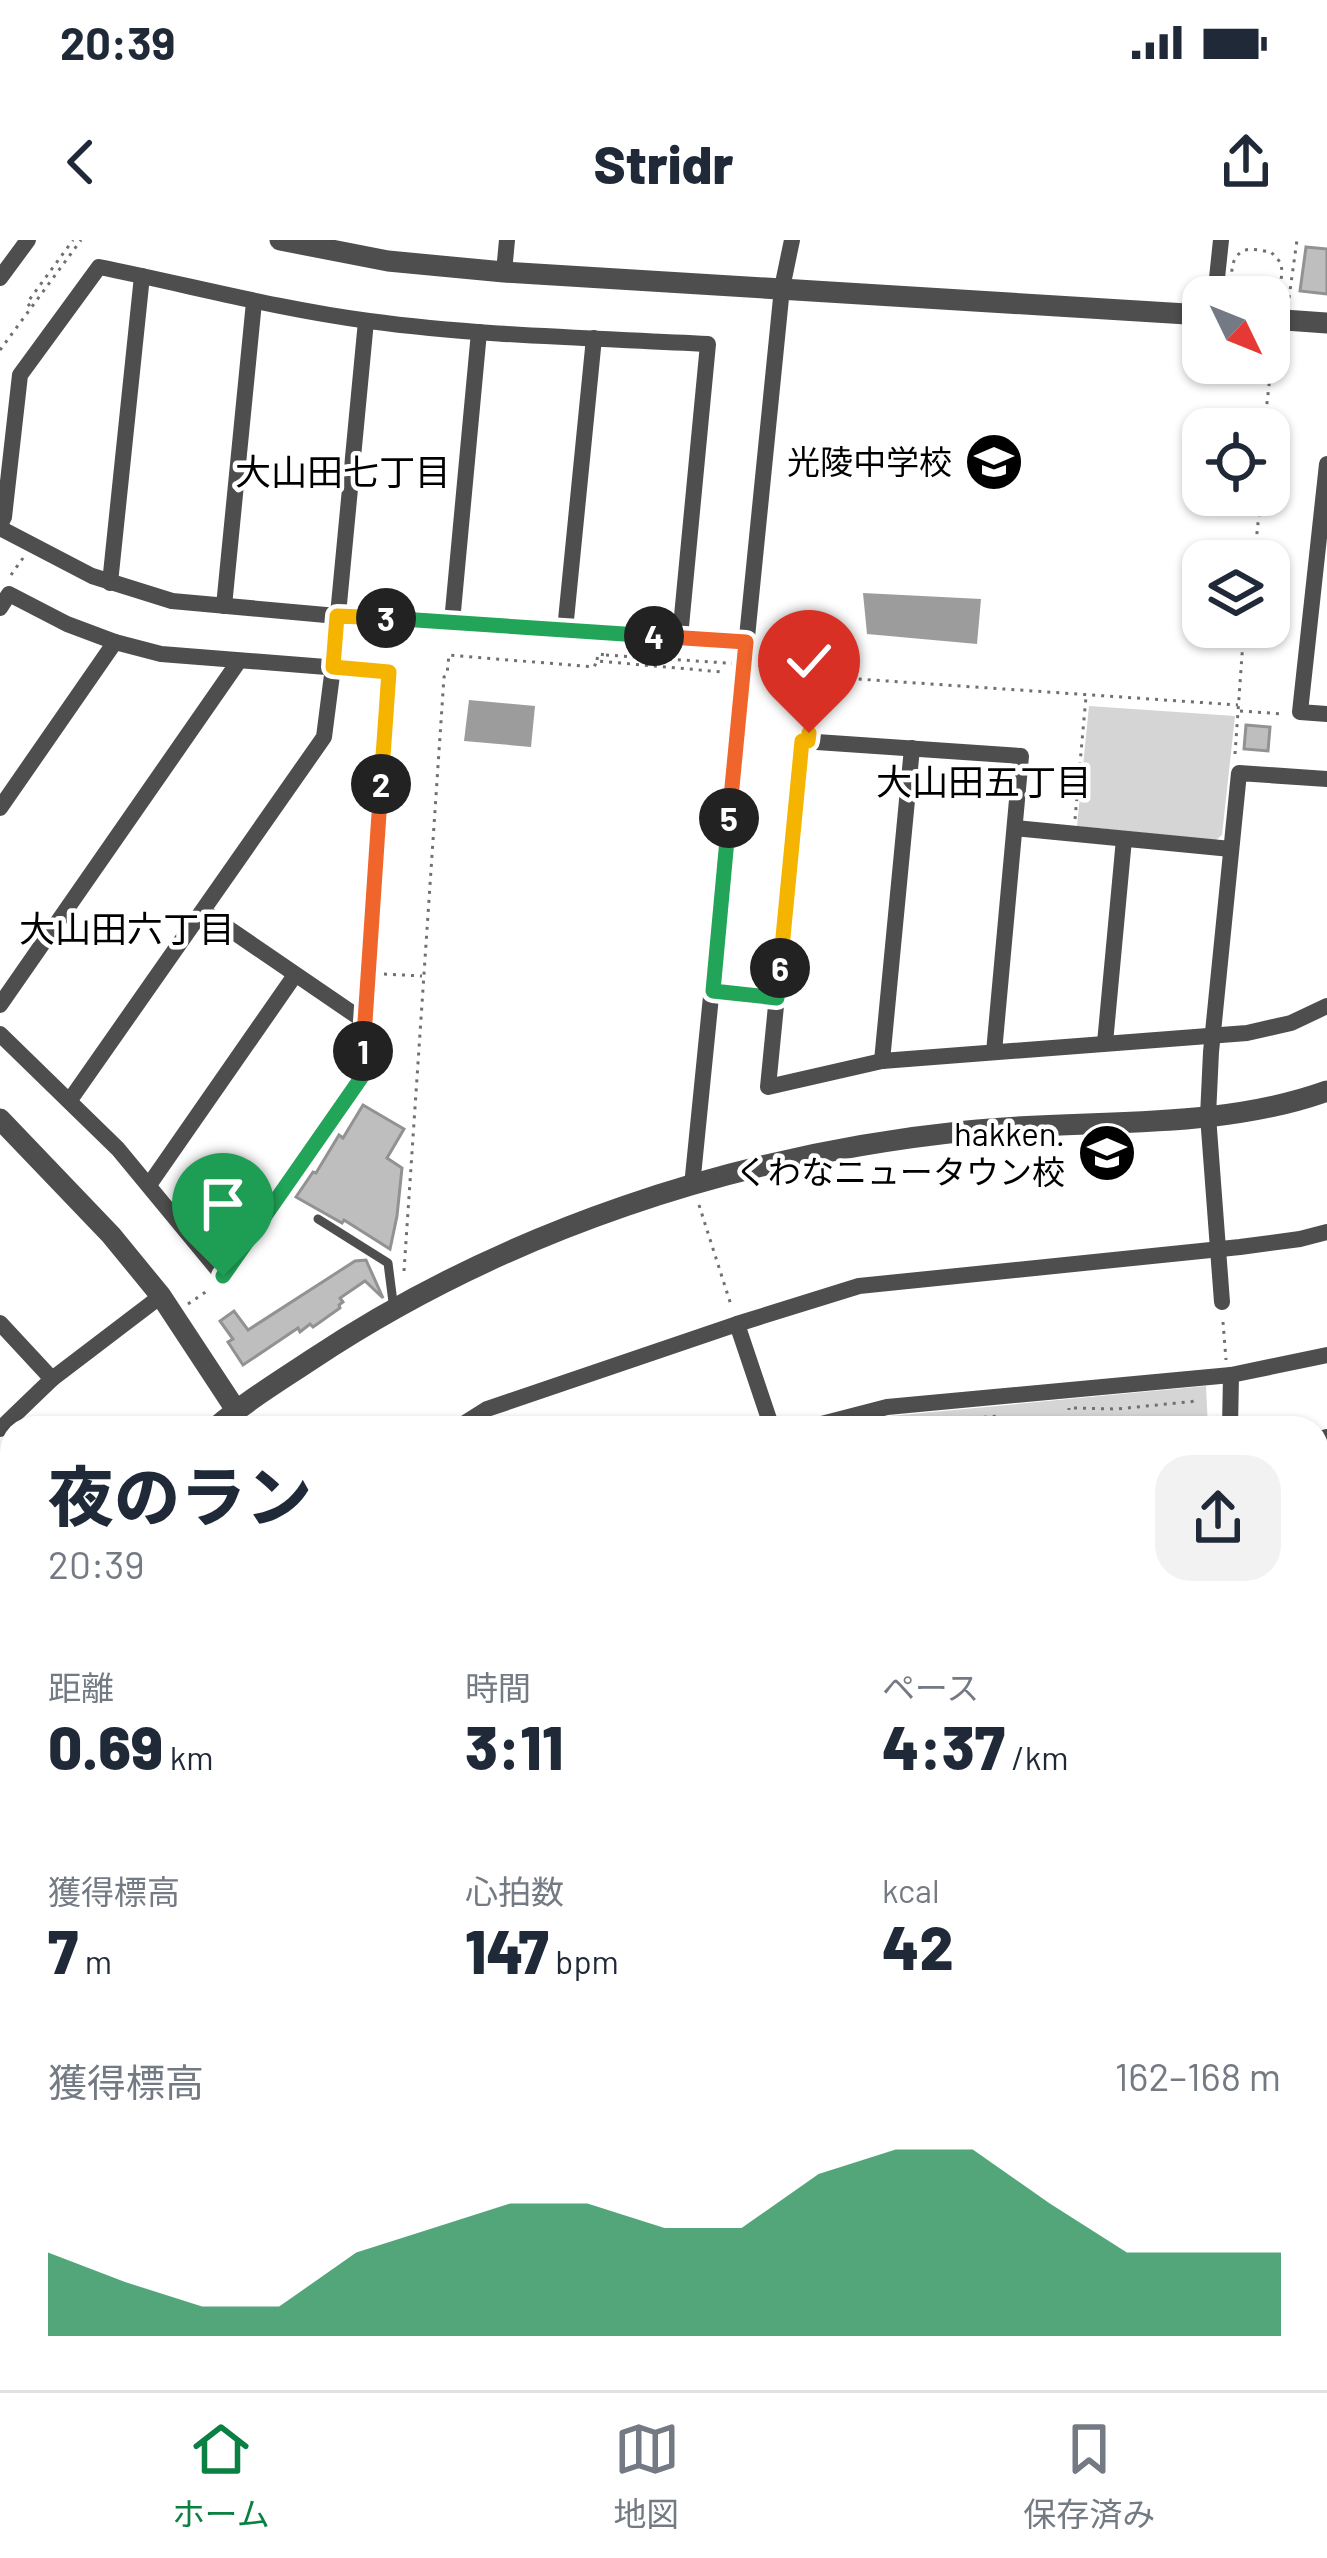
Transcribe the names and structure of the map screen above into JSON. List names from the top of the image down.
{
  "districts": ["大山田七丁目", "大山田五丁目", "大山田六丁目"],
  "places": {
    "school or university": ["光陵中学校", "hakken. くわなニュータウン校"]
  },
  "north": "bottom right",
  "page": {
    "status": "20:39",
    "header": "Stridr",
    "pins": [
      "3",
      "4",
      "2",
      "5",
      "6",
      "1"
    ],
    "heading": ["夜のラン", "20:39"],
    "stats": [
      ["距離", "0.69 km"],
      ["時間", "3:11"],
      ["ペース", "4:37 /km"],
      ["獲得標高", "7 m"],
      ["心拍数", "147 bpm"],
      ["kcal", "42"]
    ],
    "chart": ["獲得標高", "162–168 m"],
    "tabs": ["ホーム", "地図", "保存済み"]
  }
}
